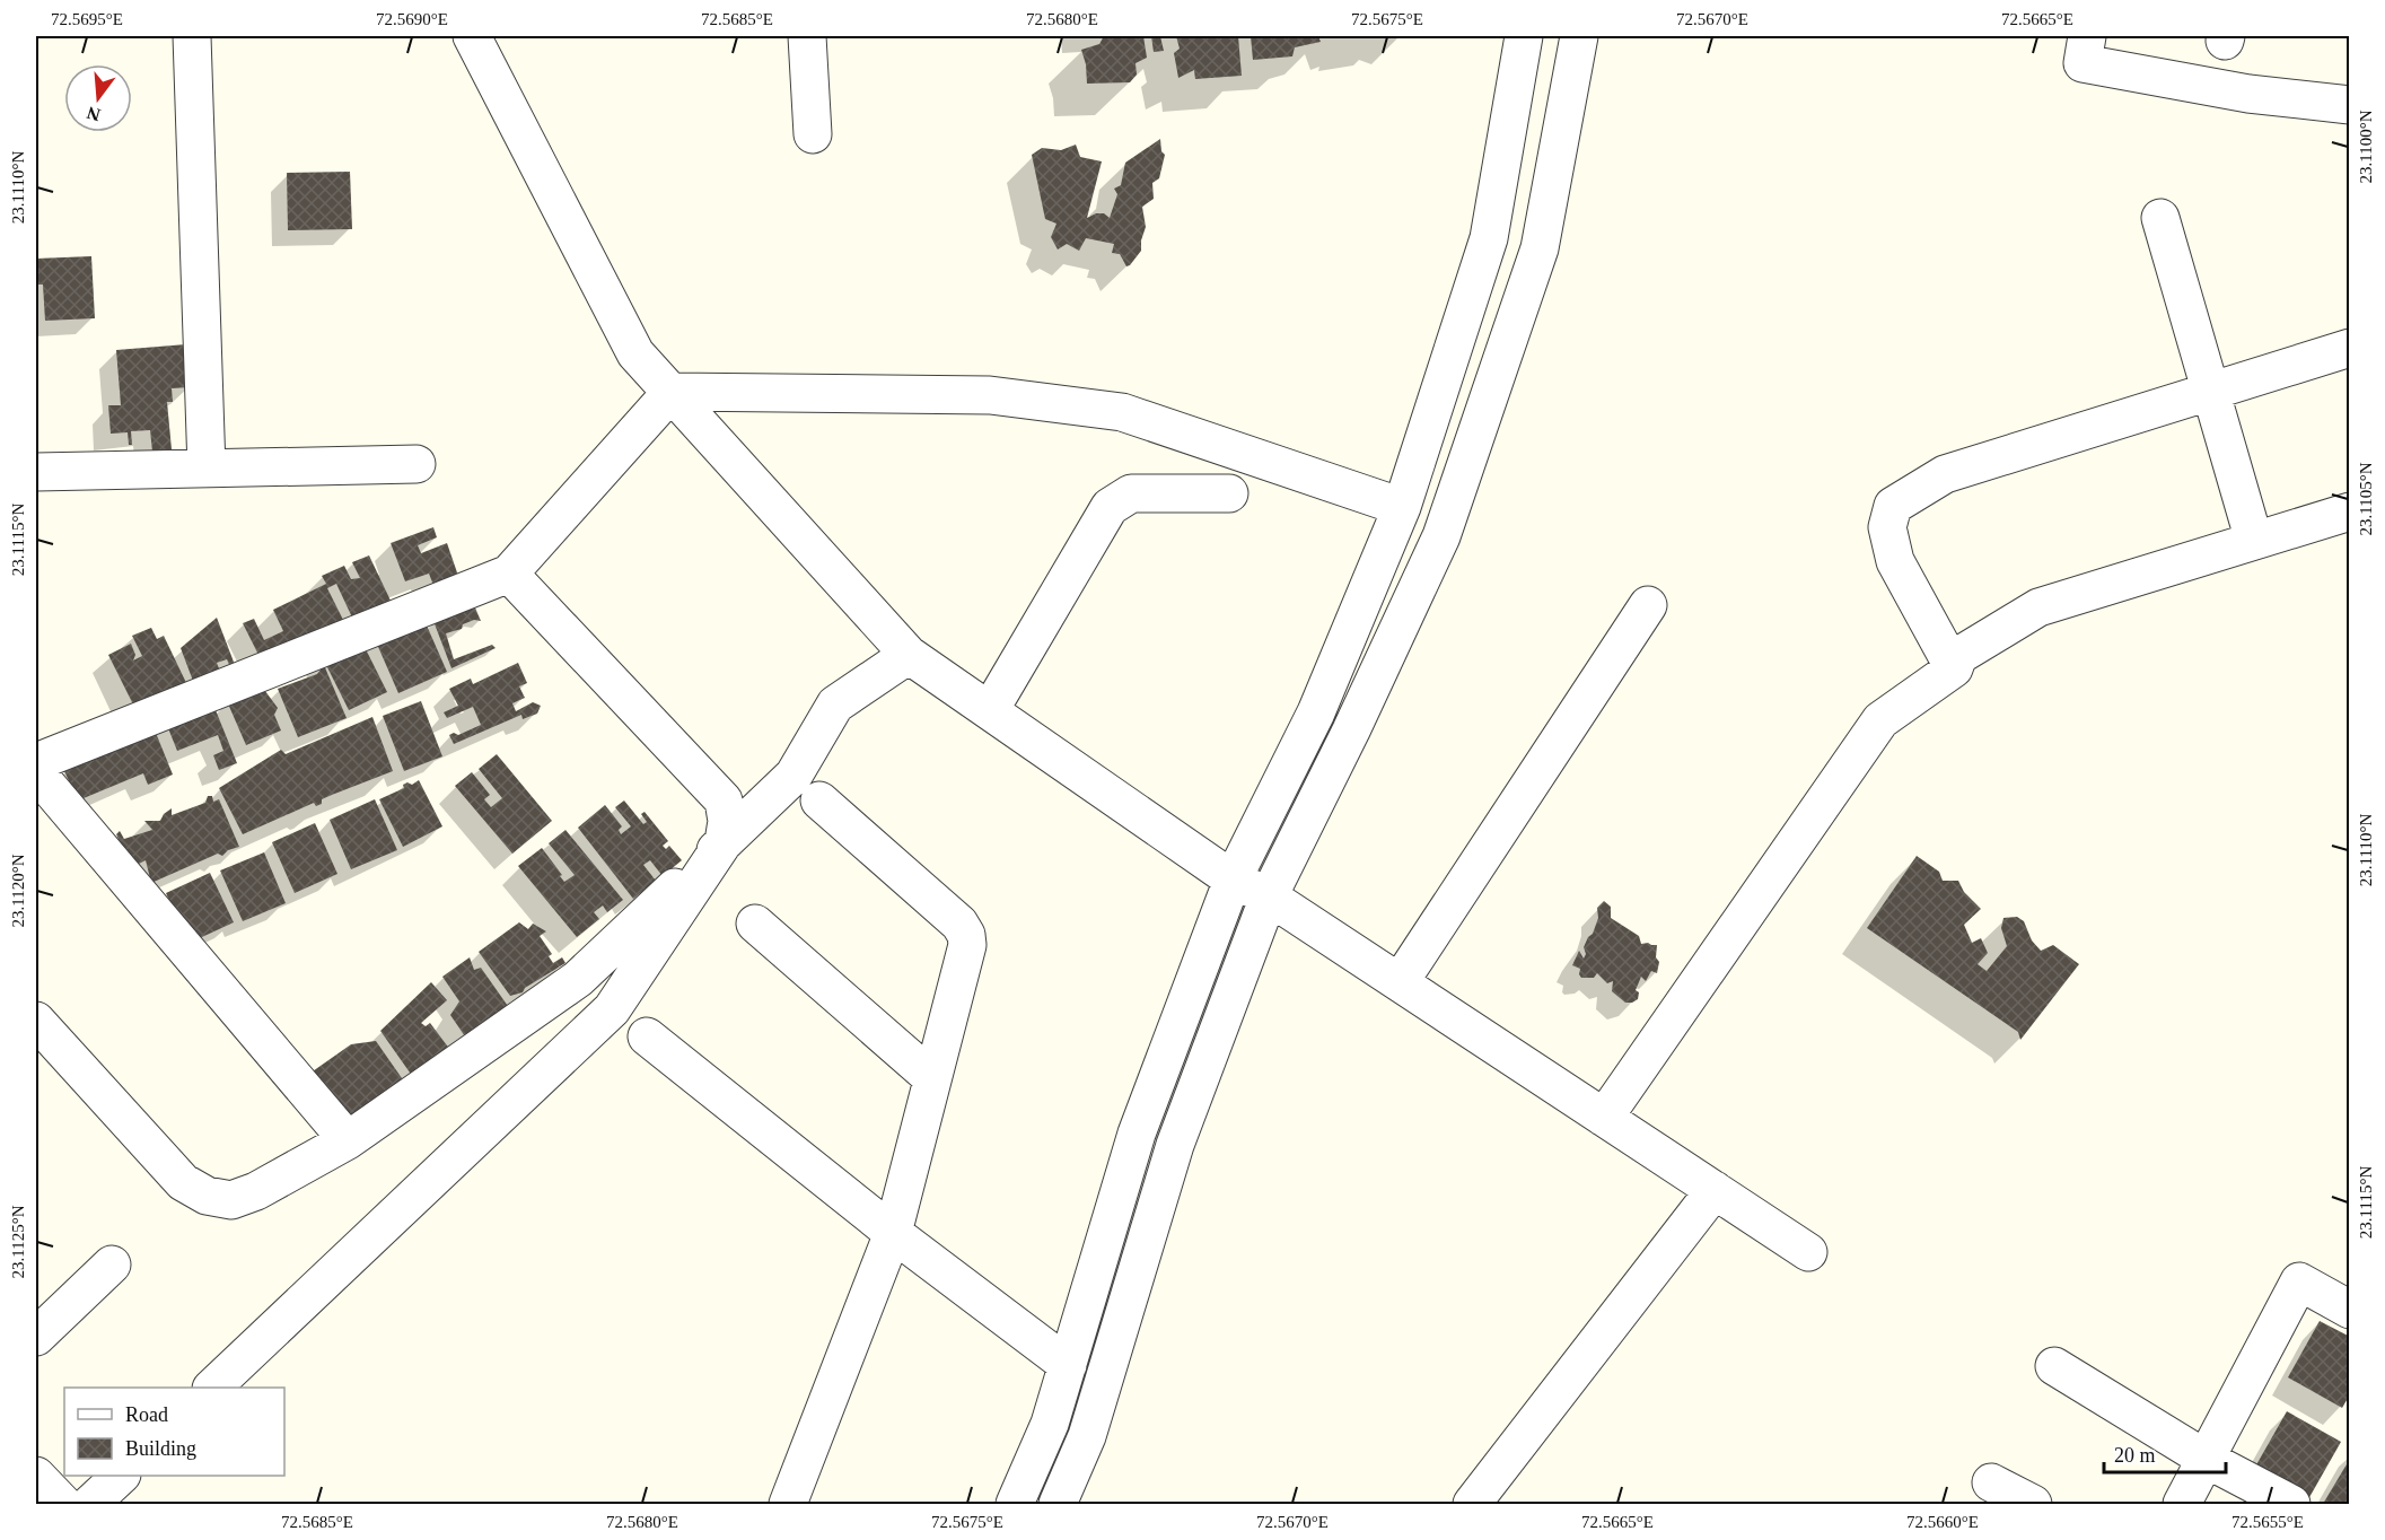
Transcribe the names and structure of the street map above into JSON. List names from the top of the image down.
{
  "legend": ["Road", "Building"],
  "scale_bar": "20 m",
  "north": "bottom",
  "coordinates": [
    "72.5695°E",
    "72.5690°E",
    "72.5685°E",
    "72.5680°E",
    "72.5675°E",
    "72.5670°E",
    "72.5665°E",
    "23.1100°N",
    "23.1110°N",
    "23.1105°N",
    "23.1115°N",
    "23.1120°N",
    "23.1125°N",
    "72.5660°E",
    "72.5655°E"
  ]
}
